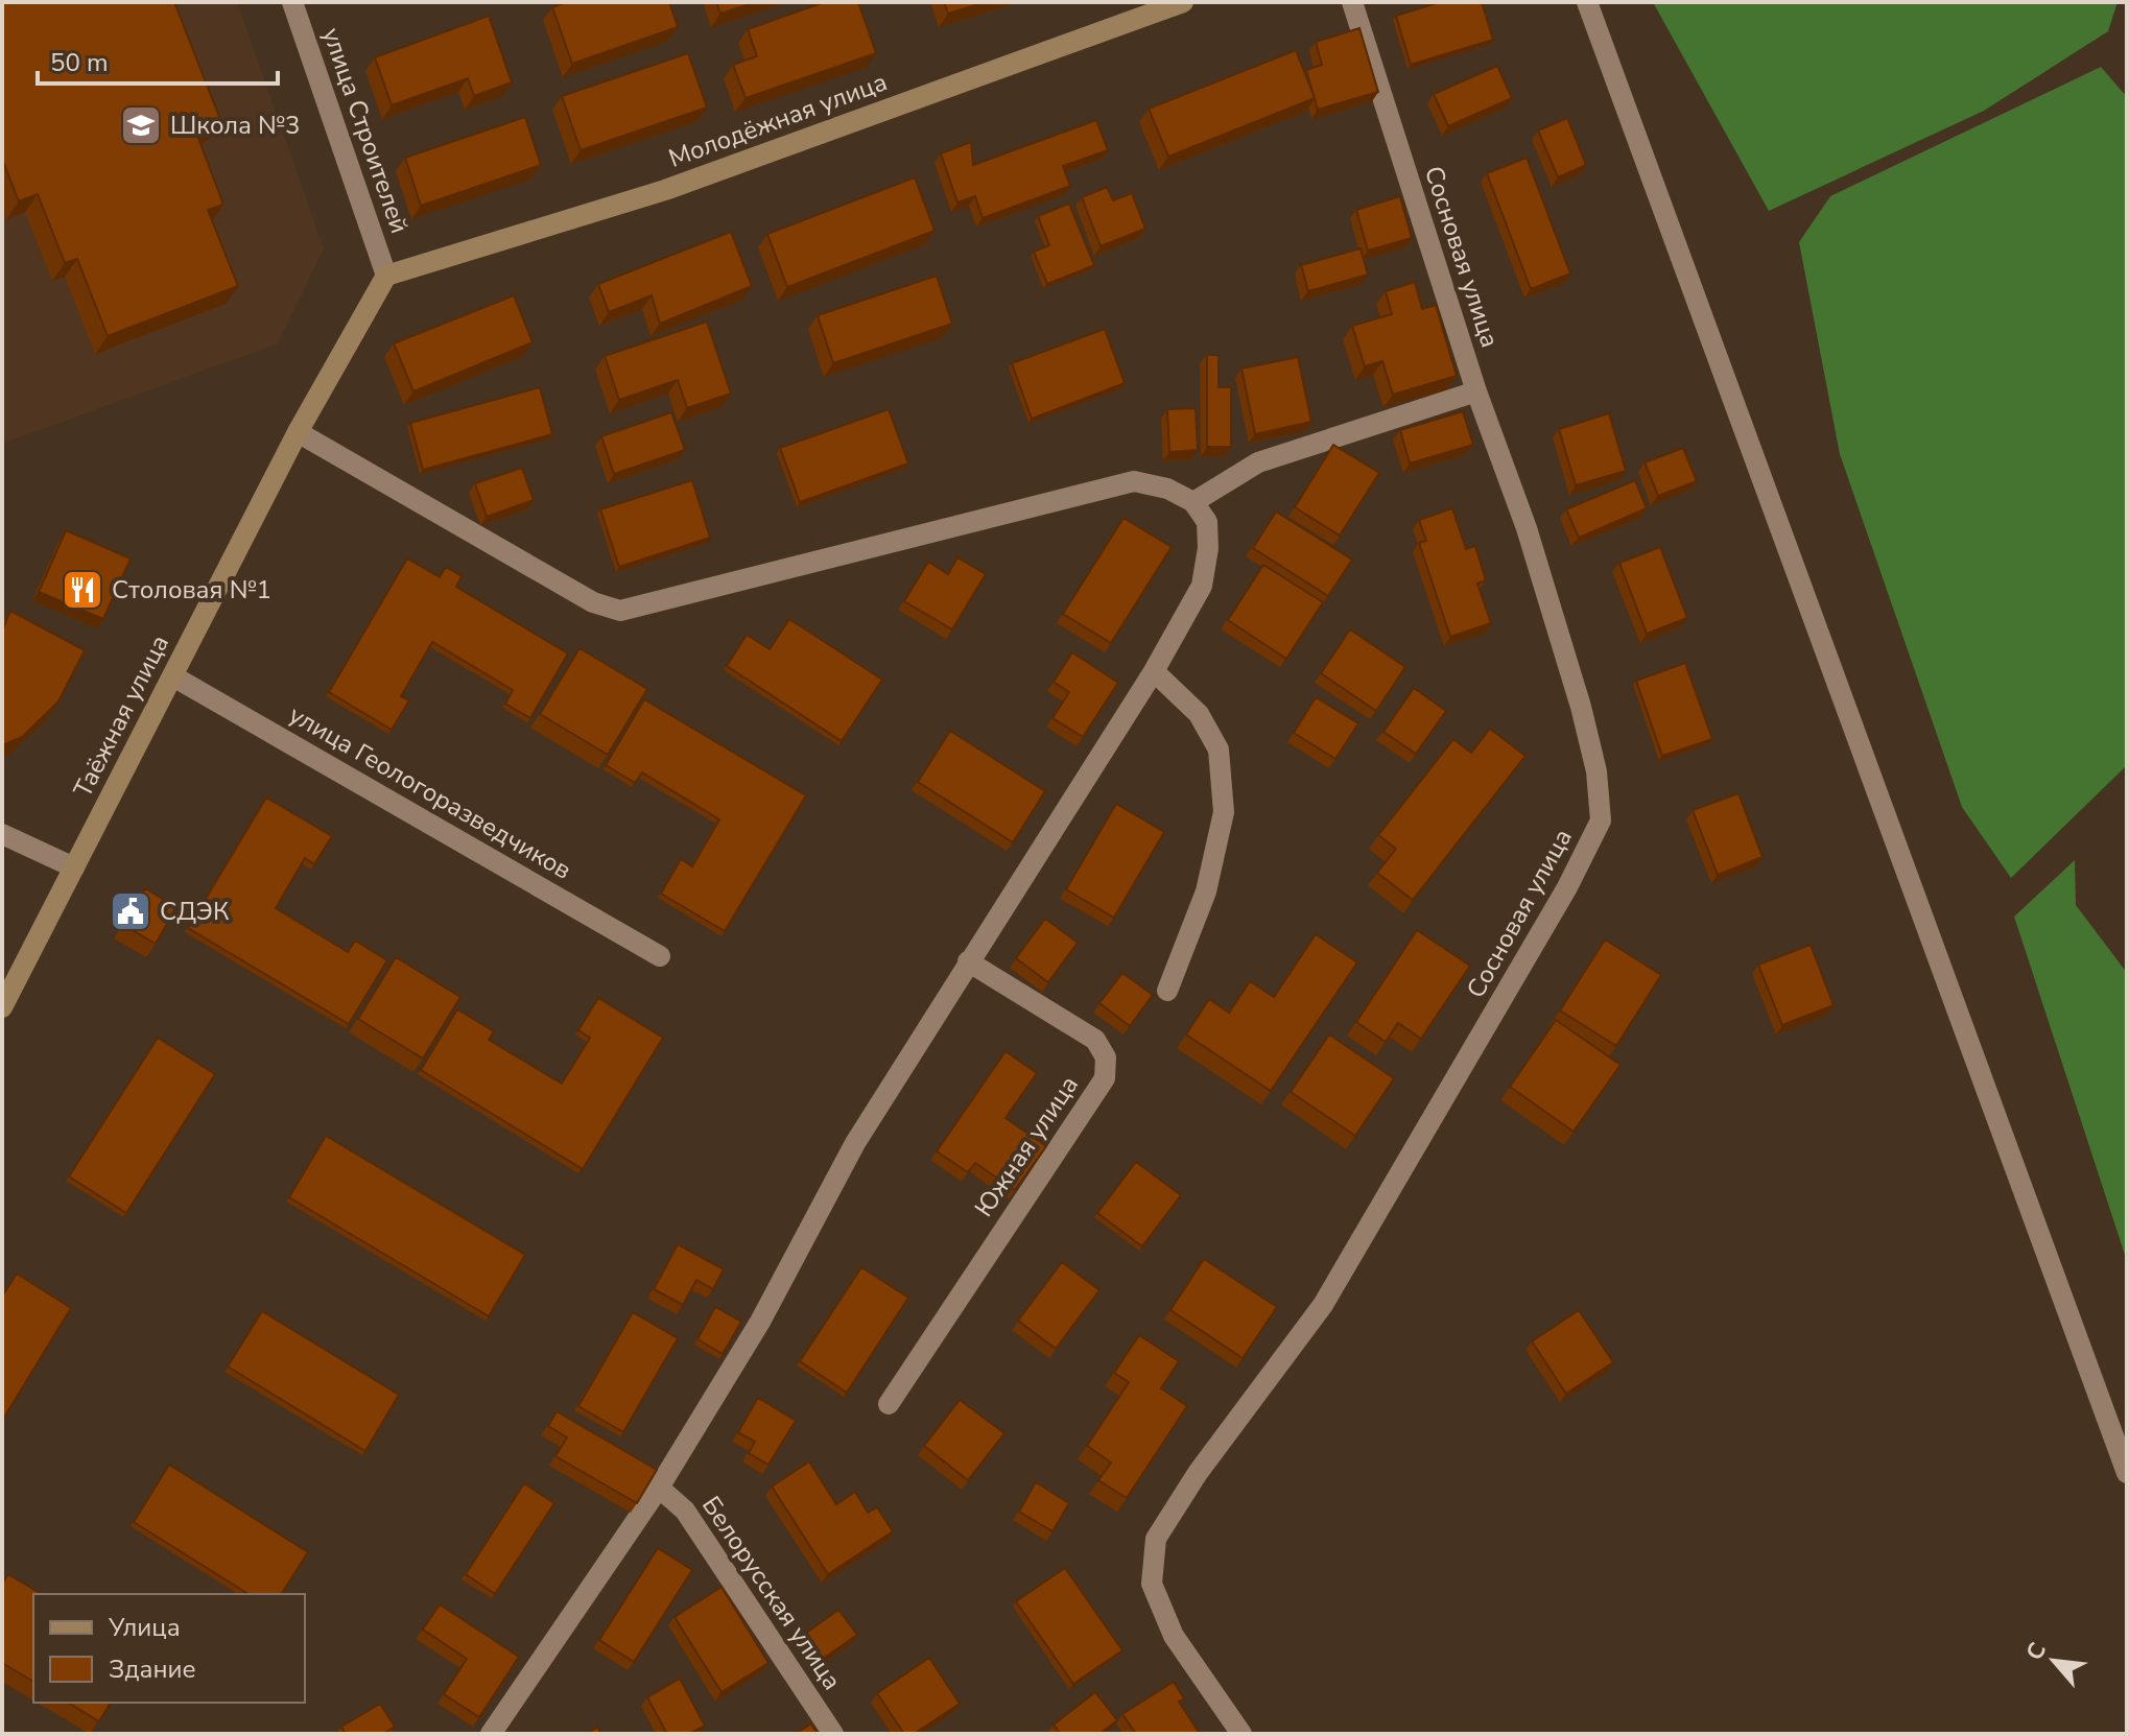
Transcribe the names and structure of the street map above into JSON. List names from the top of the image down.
{
  "streets": {
    "main road": ["Молодёжная улица", "Таёжная улица"],
    "street": [
      "улица Строителей",
      "Сосновая улица",
      "улица Геологоразведчиков",
      "Южная улица",
      "Белорусская улица"
    ]
  },
  "crossings": [
    ["Молодёжная улица", "улица Строителей"],
    ["Молодёжная улица", "Таёжная улица"],
    ["улица Строителей", "Таёжная улица"],
    ["Таёжная улица", "улица Геологоразведчиков"]
  ],
  "places": {
    "school or university": ["Школа №3"],
    "restaurant": ["Столовая №1"],
    "public building": ["СДЭК"]
  },
  "legend": ["Улица", "Здание"],
  "scale_bar": "50 m",
  "north": "top left"
}
